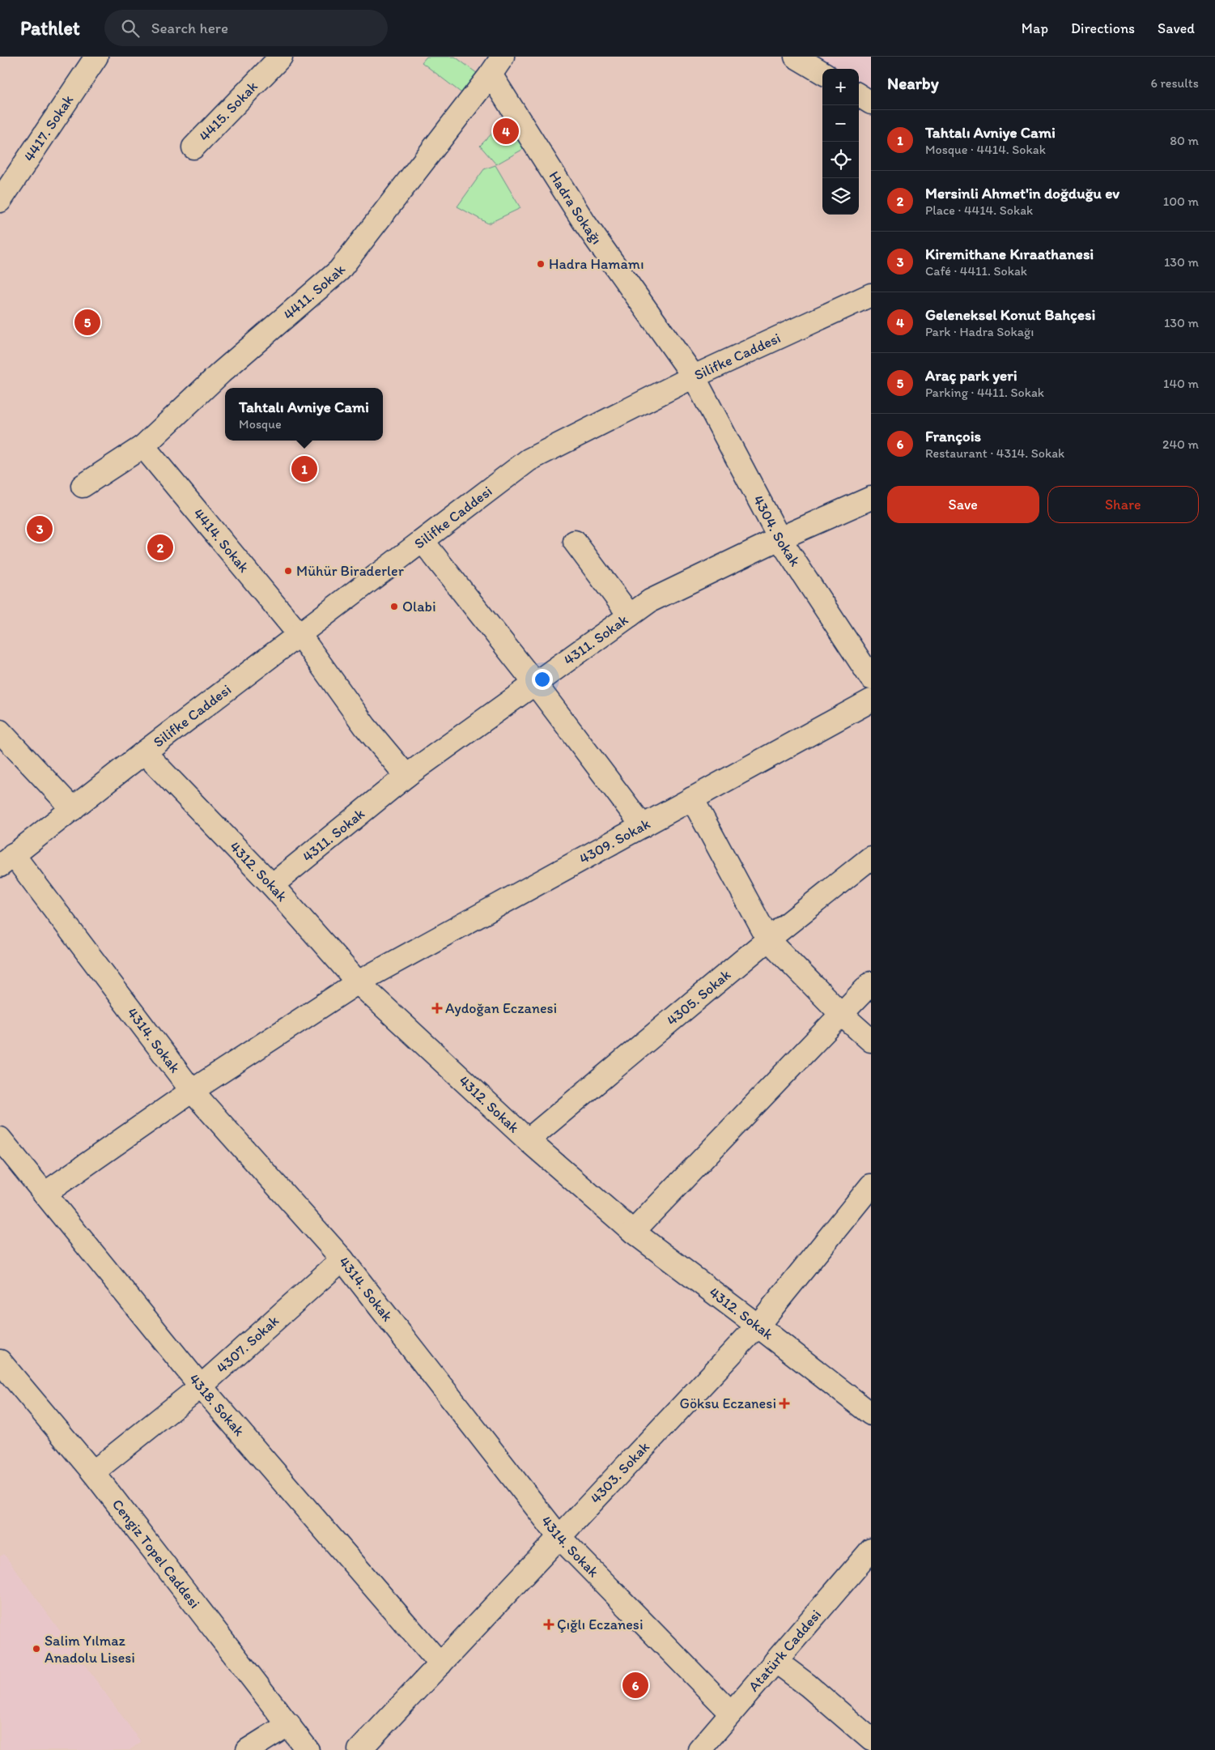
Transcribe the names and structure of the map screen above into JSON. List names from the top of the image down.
{
  "streets": {
    "street": [
      "4415. Sokak",
      "4417. Sokak",
      "Hadra Sokağı",
      "4411. Sokak",
      "Silifke Caddesi",
      "4304. Sokak",
      "4414. Sokak",
      "4311. Sokak",
      "4309. Sokak",
      "4312. Sokak",
      "4305. Sokak",
      "4314. Sokak",
      "4307. Sokak",
      "4318. Sokak",
      "4303. Sokak",
      "Cengiz Topel Caddesi",
      "Atatürk Caddesi"
    ]
  },
  "crossings": [
    ["Hadra Sokağı", "4411. Sokak"],
    ["Hadra Sokağı", "Silifke Caddesi"],
    ["Hadra Sokağı", "4304. Sokak"],
    ["4411. Sokak", "4414. Sokak"],
    ["Silifke Caddesi", "4304. Sokak"],
    ["Silifke Caddesi", "4414. Sokak"],
    ["Silifke Caddesi", "4312. Sokak"],
    ["Silifke Caddesi", "4314. Sokak"],
    ["4304. Sokak", "4311. Sokak"],
    ["4414. Sokak", "4311. Sokak"],
    ["4311. Sokak", "4312. Sokak"],
    ["4309. Sokak", "4312. Sokak"],
    ["4309. Sokak", "4314. Sokak"],
    ["4309. Sokak", "4318. Sokak"],
    ["4312. Sokak", "4305. Sokak"],
    ["4312. Sokak", "4303. Sokak"],
    ["4314. Sokak", "4307. Sokak"],
    ["4314. Sokak", "4303. Sokak"],
    ["4314. Sokak", "Atatürk Caddesi"],
    ["4307. Sokak", "4318. Sokak"],
    ["4307. Sokak", "Cengiz Topel Caddesi"],
    ["4318. Sokak", "4303. Sokak"]
  ],
  "places": {
    "other": [
      "Hadra Hamamı",
      "Mühür Biraderler",
      "Olabi",
      "Salim Yılmaz Anadolu Lisesi"
    ],
    "health": ["Aydoğan Eczanesi", "Göksu Eczanesi", "Çığlı Eczanesi"]
  },
  "page": {
    "header": "Pathlet",
    "search": "Search here",
    "nav": ["Map", "Directions", "Saved"],
    "heading": ["Nearby", "6 results"],
    "map_buttons": ["+", "−"],
    "list": [
      {
        "mark": "1",
        "name": "Tahtalı Avniye Cami",
        "note": "Mosque · 4414. Sokak",
        "value": "80 m"
      },
      {
        "mark": "2",
        "name": "Mersinli Ahmet'in doğduğu ev",
        "note": "Place · 4414. Sokak",
        "value": "100 m"
      },
      {
        "mark": "3",
        "name": "Kiremithane Kıraathanesi",
        "note": "Café · 4411. Sokak",
        "value": "130 m"
      },
      {
        "mark": "4",
        "name": "Geleneksel Konut Bahçesi",
        "note": "Park · Hadra Sokağı",
        "value": "130 m"
      },
      {
        "mark": "5",
        "name": "Araç park yeri",
        "note": "Parking · 4411. Sokak",
        "value": "140 m"
      },
      {
        "mark": "6",
        "name": "François",
        "note": "Restaurant · 4314. Sokak",
        "value": "240 m"
      }
    ],
    "pins": [
      "4",
      "5",
      "1",
      "3",
      "2",
      "6"
    ],
    "popup": ["Tahtalı Avniye Cami", "Mosque"],
    "buttons": ["Save", "Share"]
  }
}
